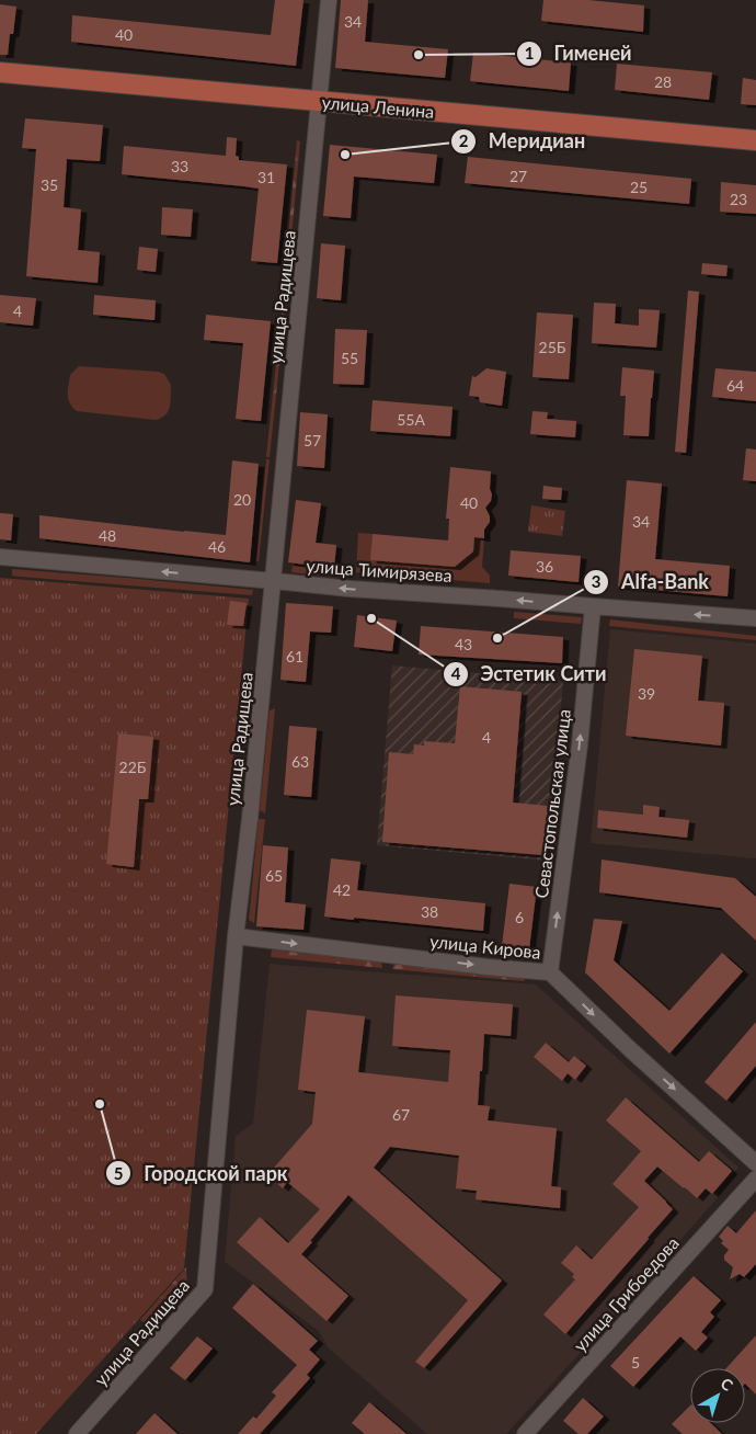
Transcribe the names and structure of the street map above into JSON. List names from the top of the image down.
{
  "streets": {
    "main road": ["улица Ленина"],
    "street": [
      "улица Радищева",
      "улица Тимирязева",
      "Севастопольская улица",
      "улица Кирова",
      "улица Грибоедова"
    ]
  },
  "crossings": [
    ["улица Ленина", "улица Радищева"],
    ["улица Радищева", "улица Тимирязева"],
    ["улица Радищева", "улица Кирова"],
    ["улица Тимирязева", "Севастопольская улица"],
    ["Севастопольская улица", "улица Кирова"]
  ],
  "one_way": ["улица Тимирязева", "Севастопольская улица", "улица Кирова"],
  "places": [
    "Гименей",
    "Меридиан",
    "Эстетик Сити",
    "Alfa-Bank",
    "Городской парк"
  ],
  "house_numbers": [
    "34",
    "40",
    "28",
    "33",
    "27",
    "31",
    "35",
    "25",
    "23",
    "4",
    "25Б",
    "55",
    "64",
    "55А",
    "57",
    "20",
    "40",
    "34",
    "48",
    "46",
    "36",
    "43",
    "61",
    "39",
    "4",
    "63",
    "22Б",
    "65",
    "42",
    "38",
    "6",
    "67",
    "5"
  ],
  "north": "top right"
}
